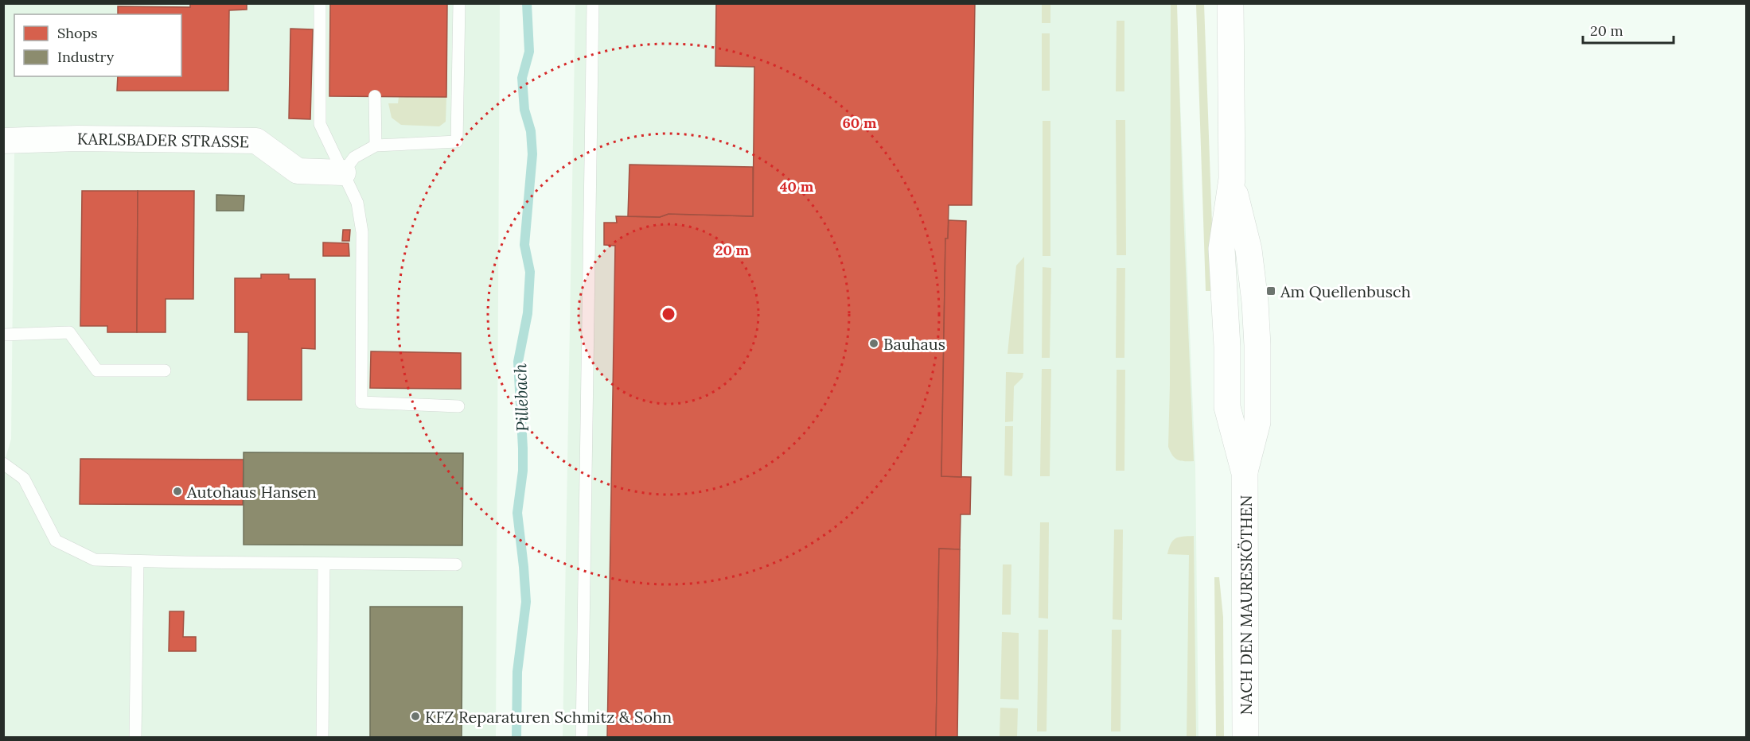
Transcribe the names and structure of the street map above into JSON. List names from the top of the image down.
{
  "streets": {
    "street": ["KARLSBADER STRASSE", "NACH DEN MAURESKÖTHEN"]
  },
  "water": ["Pillebach"],
  "places": {
    "transit": ["Am Quellenbusch"],
    "other": ["Bauhaus", "Autohaus Hansen", "KFZ Reparaturen Schmitz & Sohn"]
  },
  "legend": ["Shops", "Industry"],
  "scale_bar": "20 m",
  "rings": ["60 m", "40 m", "20 m"]
}
